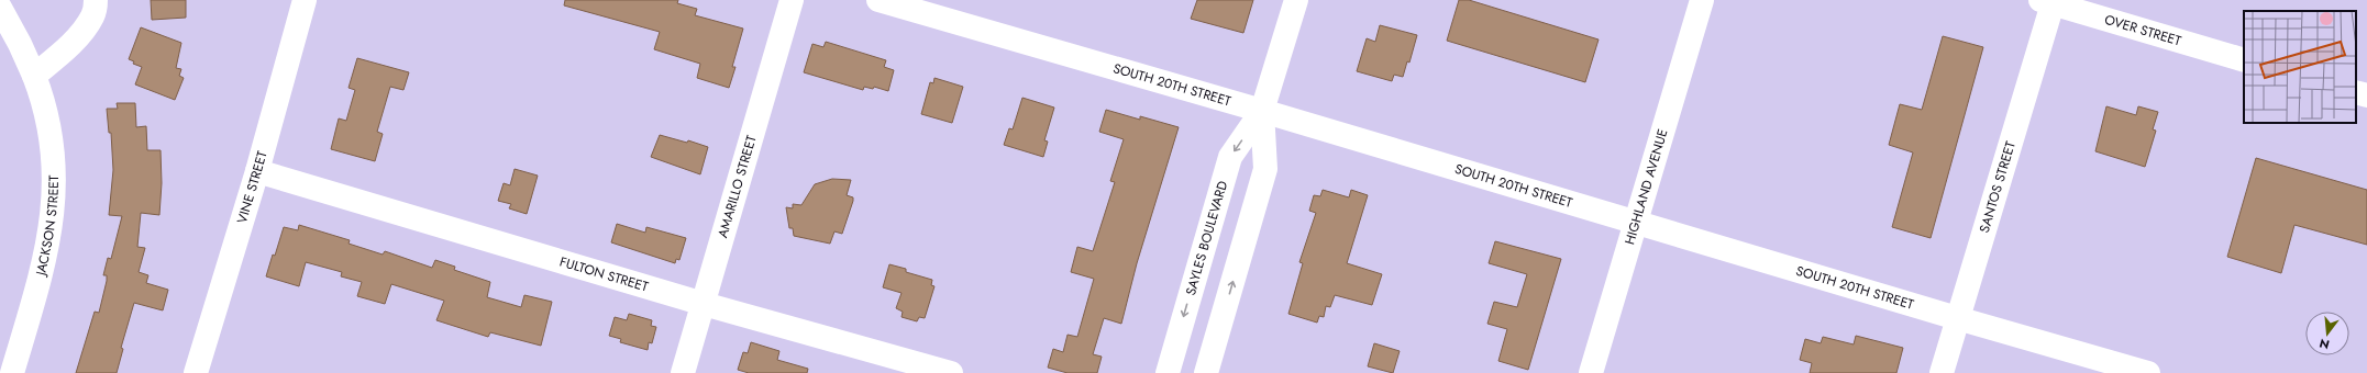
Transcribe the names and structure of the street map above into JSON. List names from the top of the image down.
{
  "streets": {
    "street": [
      "OVER STREET",
      "SOUTH 20TH STREET",
      "AMARILLO STREET",
      "HIGHLAND AVENUE",
      "SANTOS STREET",
      "VINE STREET",
      "JACKSON STREET",
      "SAYLES BOULEVARD",
      "FULTON STREET"
    ]
  },
  "crossings": [
    ["OVER STREET", "SANTOS STREET"],
    ["SOUTH 20TH STREET", "HIGHLAND AVENUE"],
    ["SOUTH 20TH STREET", "SANTOS STREET"],
    ["SOUTH 20TH STREET", "SAYLES BOULEVARD"],
    ["AMARILLO STREET", "FULTON STREET"],
    ["VINE STREET", "FULTON STREET"]
  ],
  "north": "bottom"
}
